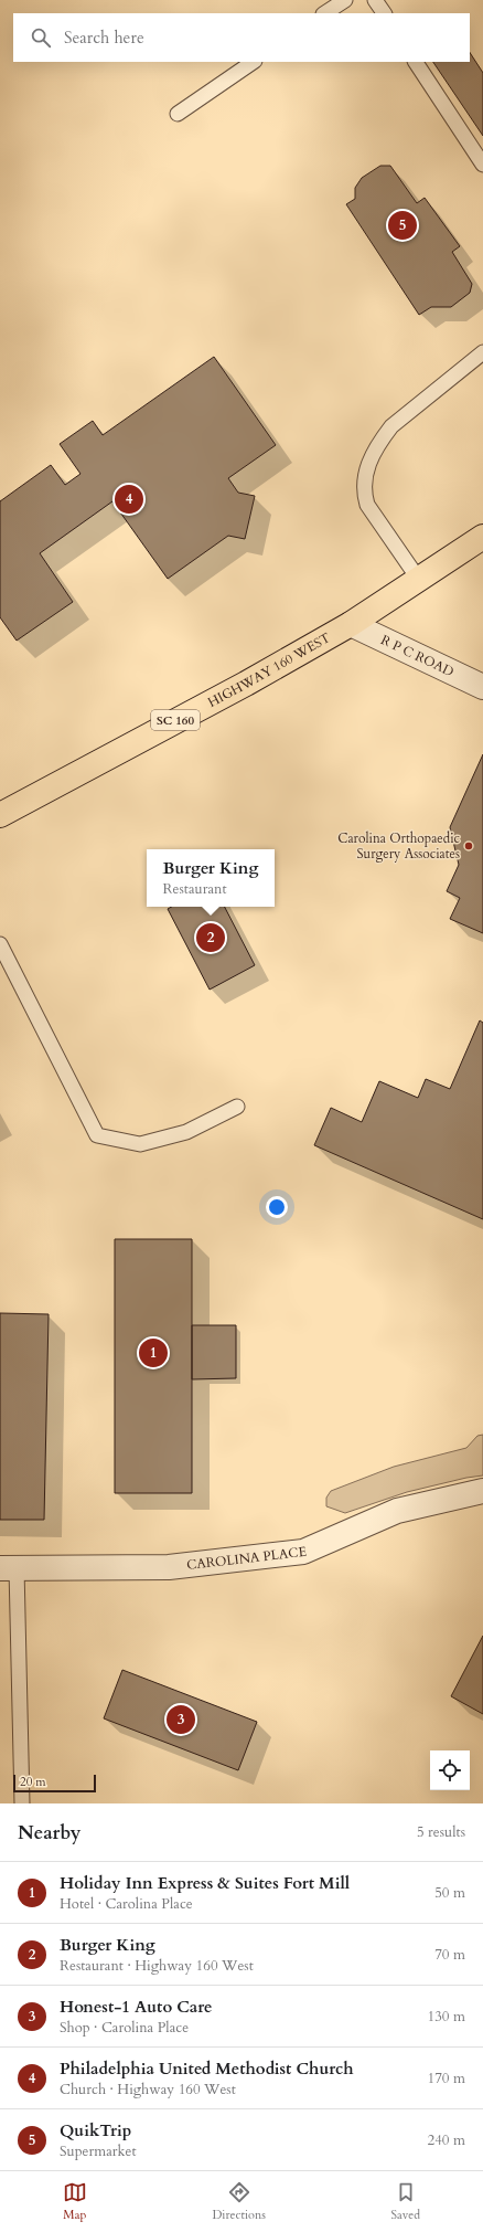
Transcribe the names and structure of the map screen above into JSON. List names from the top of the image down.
{
  "streets": {
    "main road": ["HIGHWAY 160 WEST", "SC 160"],
    "street": ["R P C ROAD", "CAROLINA PLACE"]
  },
  "crossings": [
    ["R P C ROAD", "HIGHWAY 160 WEST"]
  ],
  "places": ["Carolina Orthopaedic Surgery Associates"],
  "scale_bar": "20 m",
  "page": {
    "search": "Search here",
    "pins": [
      "5",
      "4",
      "2",
      "1",
      "3"
    ],
    "popup": ["Burger King", "Restaurant"],
    "scale": "20 m",
    "heading": ["Nearby", "5 results"],
    "list": [
      {
        "mark": "1",
        "name": "Holiday Inn Express & Suites Fort Mill",
        "note": "Hotel · Carolina Place",
        "value": "50 m"
      },
      {
        "mark": "2",
        "name": "Burger King",
        "note": "Restaurant · Highway 160 West",
        "value": "70 m"
      },
      {
        "mark": "3",
        "name": "Honest-1 Auto Care",
        "note": "Shop · Carolina Place",
        "value": "130 m"
      },
      {
        "mark": "4",
        "name": "Philadelphia United Methodist Church",
        "note": "Church · Highway 160 West",
        "value": "170 m"
      },
      {
        "mark": "5",
        "name": "QuikTrip",
        "note": "Supermarket",
        "value": "240 m"
      }
    ],
    "nav": ["Map", "Directions", "Saved"]
  }
}
